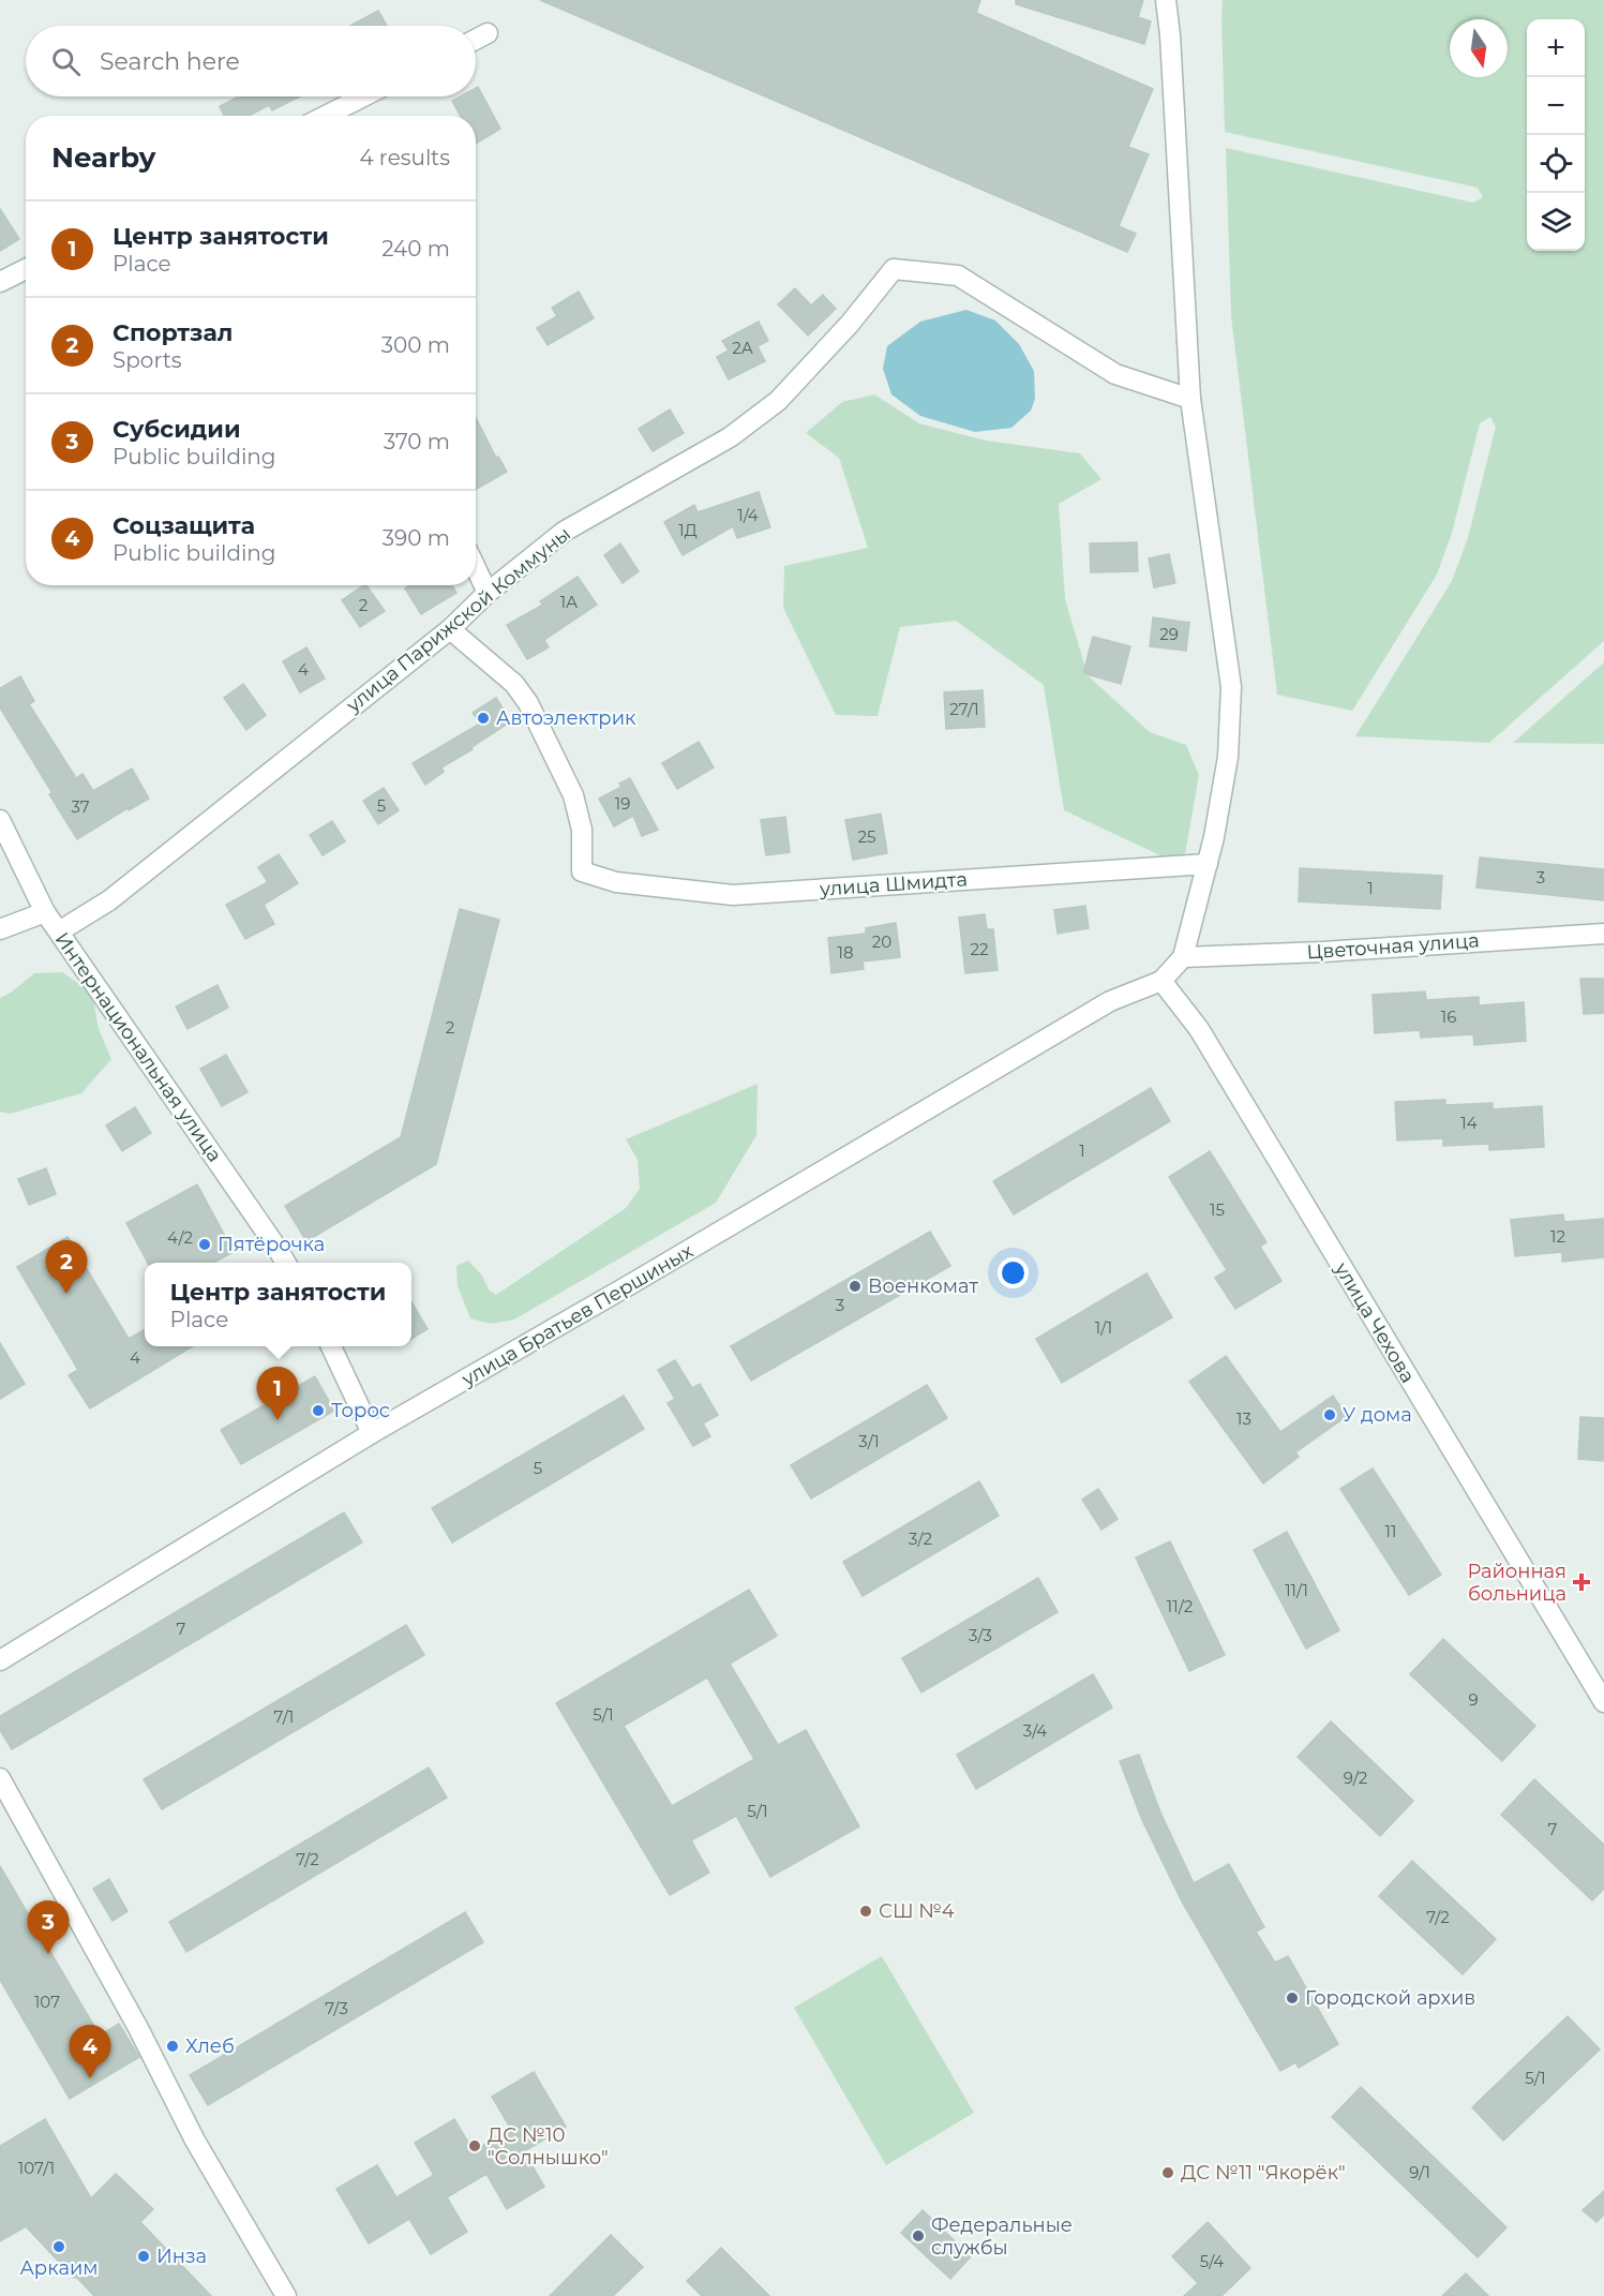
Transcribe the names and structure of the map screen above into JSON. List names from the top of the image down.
{
  "streets": {
    "street": [
      "улица Парижской Коммуны",
      "улица Шмидта",
      "Цветочная улица",
      "Интернациональная улица",
      "улица Братьев Першиных",
      "улица Чехова"
    ]
  },
  "crossings": [
    ["улица Парижской Коммуны", "улица Шмидта"],
    ["улица Парижской Коммуны", "Интернациональная улица"],
    ["улица Братьев Першиных", "улица Чехова"]
  ],
  "places": {
    "other": [
      "Автоэлектрик",
      "Пятёрочка",
      "Военкомат",
      "Торос",
      "У дома",
      "СШ №4",
      "Городской архив",
      "Хлеб",
      "ДС №10 \"Солнышко\"",
      "ДС №11 \"Якорёк\"",
      "Федеральные службы",
      "Аркаим",
      "Инза"
    ],
    "health": ["Районная больница"]
  },
  "house_numbers": [
    "2А",
    "1/4",
    "1Д",
    "1А",
    "2",
    "29",
    "4",
    "27/1",
    "19",
    "5",
    "37",
    "25",
    "3",
    "1",
    "20",
    "22",
    "18",
    "16",
    "2",
    "14",
    "1",
    "15",
    "12",
    "4/2",
    "3",
    "1/1",
    "4",
    "13",
    "3/1",
    "5",
    "11",
    "3/2",
    "11/1",
    "11/2",
    "7",
    "3/3",
    "9",
    "5/1",
    "7/1",
    "3/4",
    "9/2",
    "5/1",
    "7",
    "7/2",
    "7/2",
    "107",
    "7/3",
    "5/1",
    "107/1",
    "9/1",
    "5/4"
  ],
  "north": "bottom",
  "page": {
    "map_buttons": ["+", "−"],
    "search": "Search here",
    "heading": ["Nearby", "4 results"],
    "list": [
      {
        "mark": "1",
        "name": "Центр занятости",
        "note": "Place",
        "value": "240 m"
      },
      {
        "mark": "2",
        "name": "Спортзал",
        "note": "Sports",
        "value": "300 m"
      },
      {
        "mark": "3",
        "name": "Субсидии",
        "note": "Public building",
        "value": "370 m"
      },
      {
        "mark": "4",
        "name": "Соцзащита",
        "note": "Public building",
        "value": "390 m"
      }
    ],
    "pins": [
      "2",
      "1",
      "3",
      "4"
    ],
    "popup": ["Центр занятости", "Place"]
  }
}
